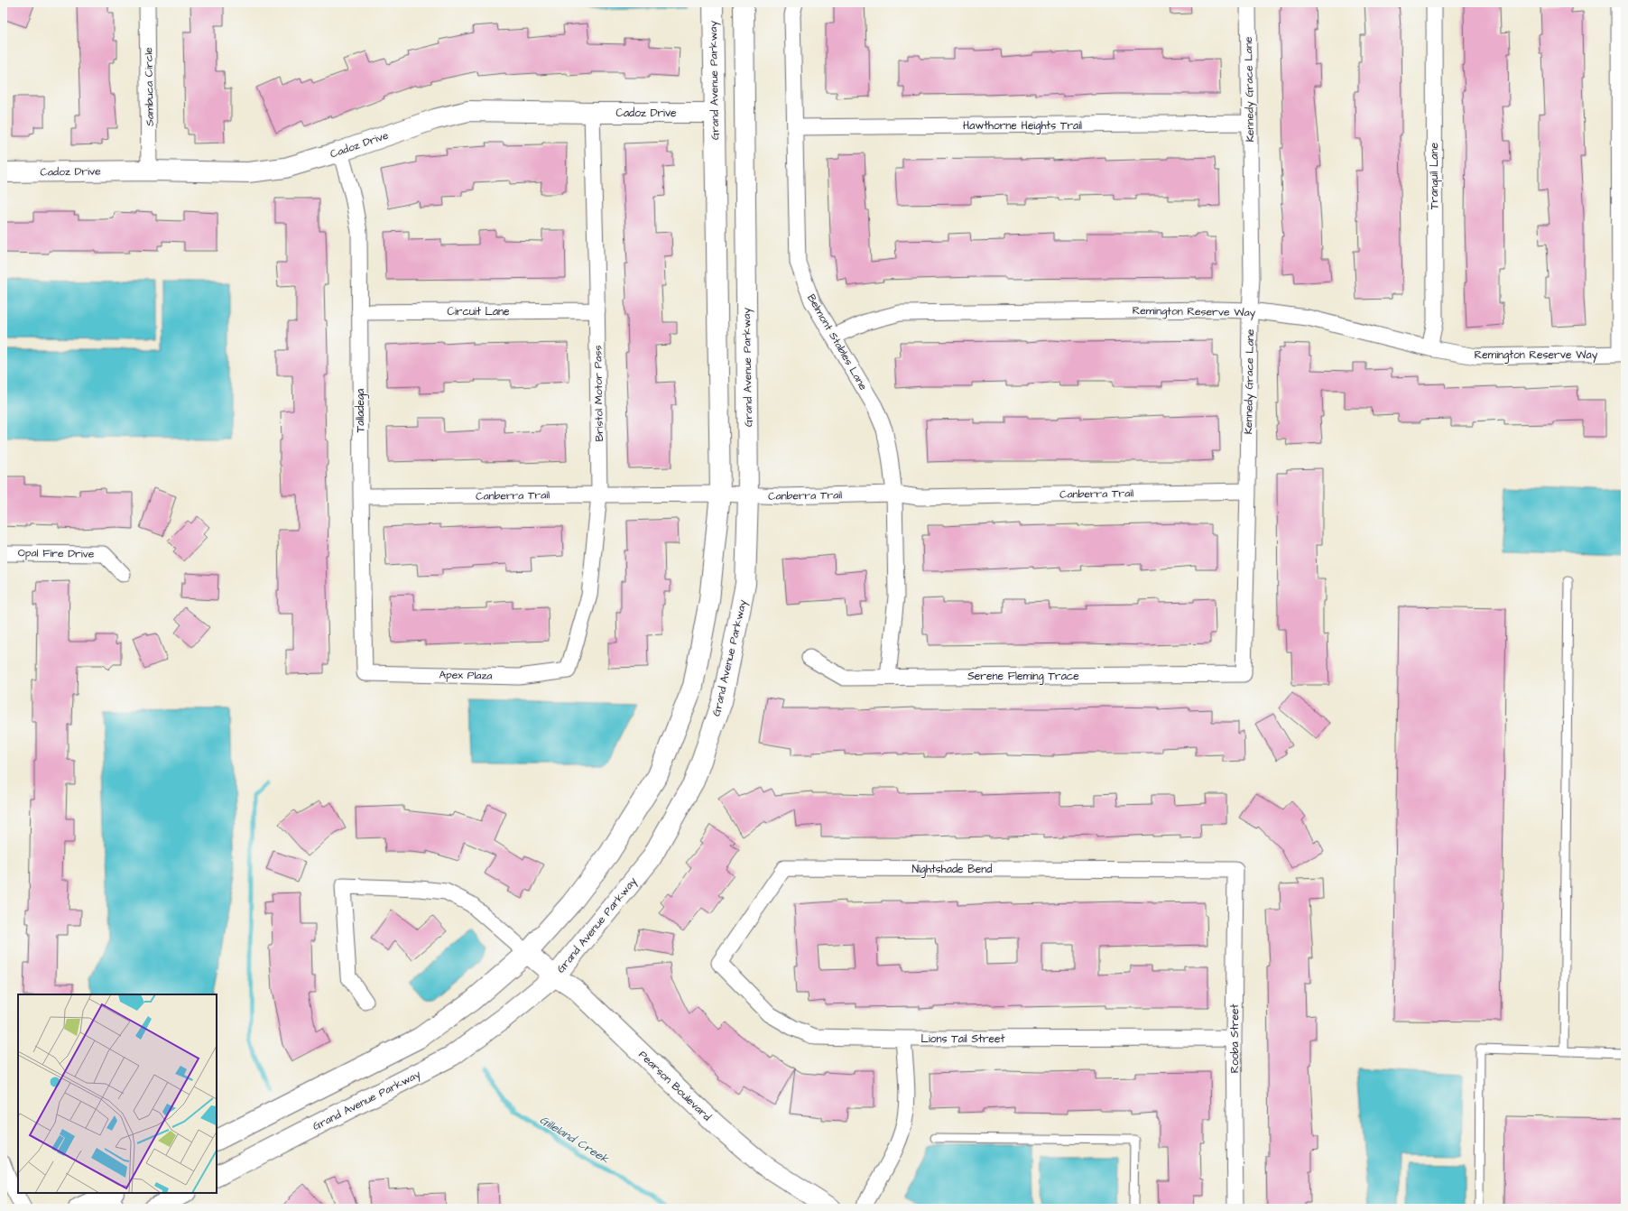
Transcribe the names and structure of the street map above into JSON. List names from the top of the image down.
{
  "streets": {
    "street": [
      "Grand Avenue Parkway",
      "Sambuca Circle",
      "Kennedy Grace Lane",
      "Cadoz Drive",
      "Hawthorne Heights Trail",
      "Tranquil Lane",
      "Circuit Lane",
      "Remington Reserve Way",
      "Belmont Stables Lane",
      "Bristol Motor Pass",
      "Talladega",
      "Canberra Trail",
      "Opal Fire Drive",
      "Apex Plaza",
      "Serene Fleming Trace",
      "Nightshade Bend",
      "Lions Tail Street",
      "Rooba Street",
      "Pearson Boulevard"
    ]
  },
  "crossings": [
    ["Grand Avenue Parkway", "Cadoz Drive"],
    ["Grand Avenue Parkway", "Canberra Trail"],
    ["Grand Avenue Parkway", "Pearson Boulevard"],
    ["Sambuca Circle", "Cadoz Drive"],
    ["Kennedy Grace Lane", "Hawthorne Heights Trail"],
    ["Kennedy Grace Lane", "Remington Reserve Way"],
    ["Kennedy Grace Lane", "Canberra Trail"],
    ["Kennedy Grace Lane", "Serene Fleming Trace"],
    ["Cadoz Drive", "Bristol Motor Pass"],
    ["Cadoz Drive", "Talladega"],
    ["Hawthorne Heights Trail", "Belmont Stables Lane"],
    ["Tranquil Lane", "Remington Reserve Way"],
    ["Circuit Lane", "Bristol Motor Pass"],
    ["Circuit Lane", "Talladega"],
    ["Remington Reserve Way", "Belmont Stables Lane"],
    ["Belmont Stables Lane", "Canberra Trail"],
    ["Belmont Stables Lane", "Serene Fleming Trace"],
    ["Bristol Motor Pass", "Canberra Trail"],
    ["Bristol Motor Pass", "Apex Plaza"],
    ["Talladega", "Canberra Trail"],
    ["Talladega", "Apex Plaza"],
    ["Nightshade Bend", "Lions Tail Street"],
    ["Nightshade Bend", "Rooba Street"],
    ["Lions Tail Street", "Rooba Street"]
  ],
  "water": ["Gilleland Creek"]
}
